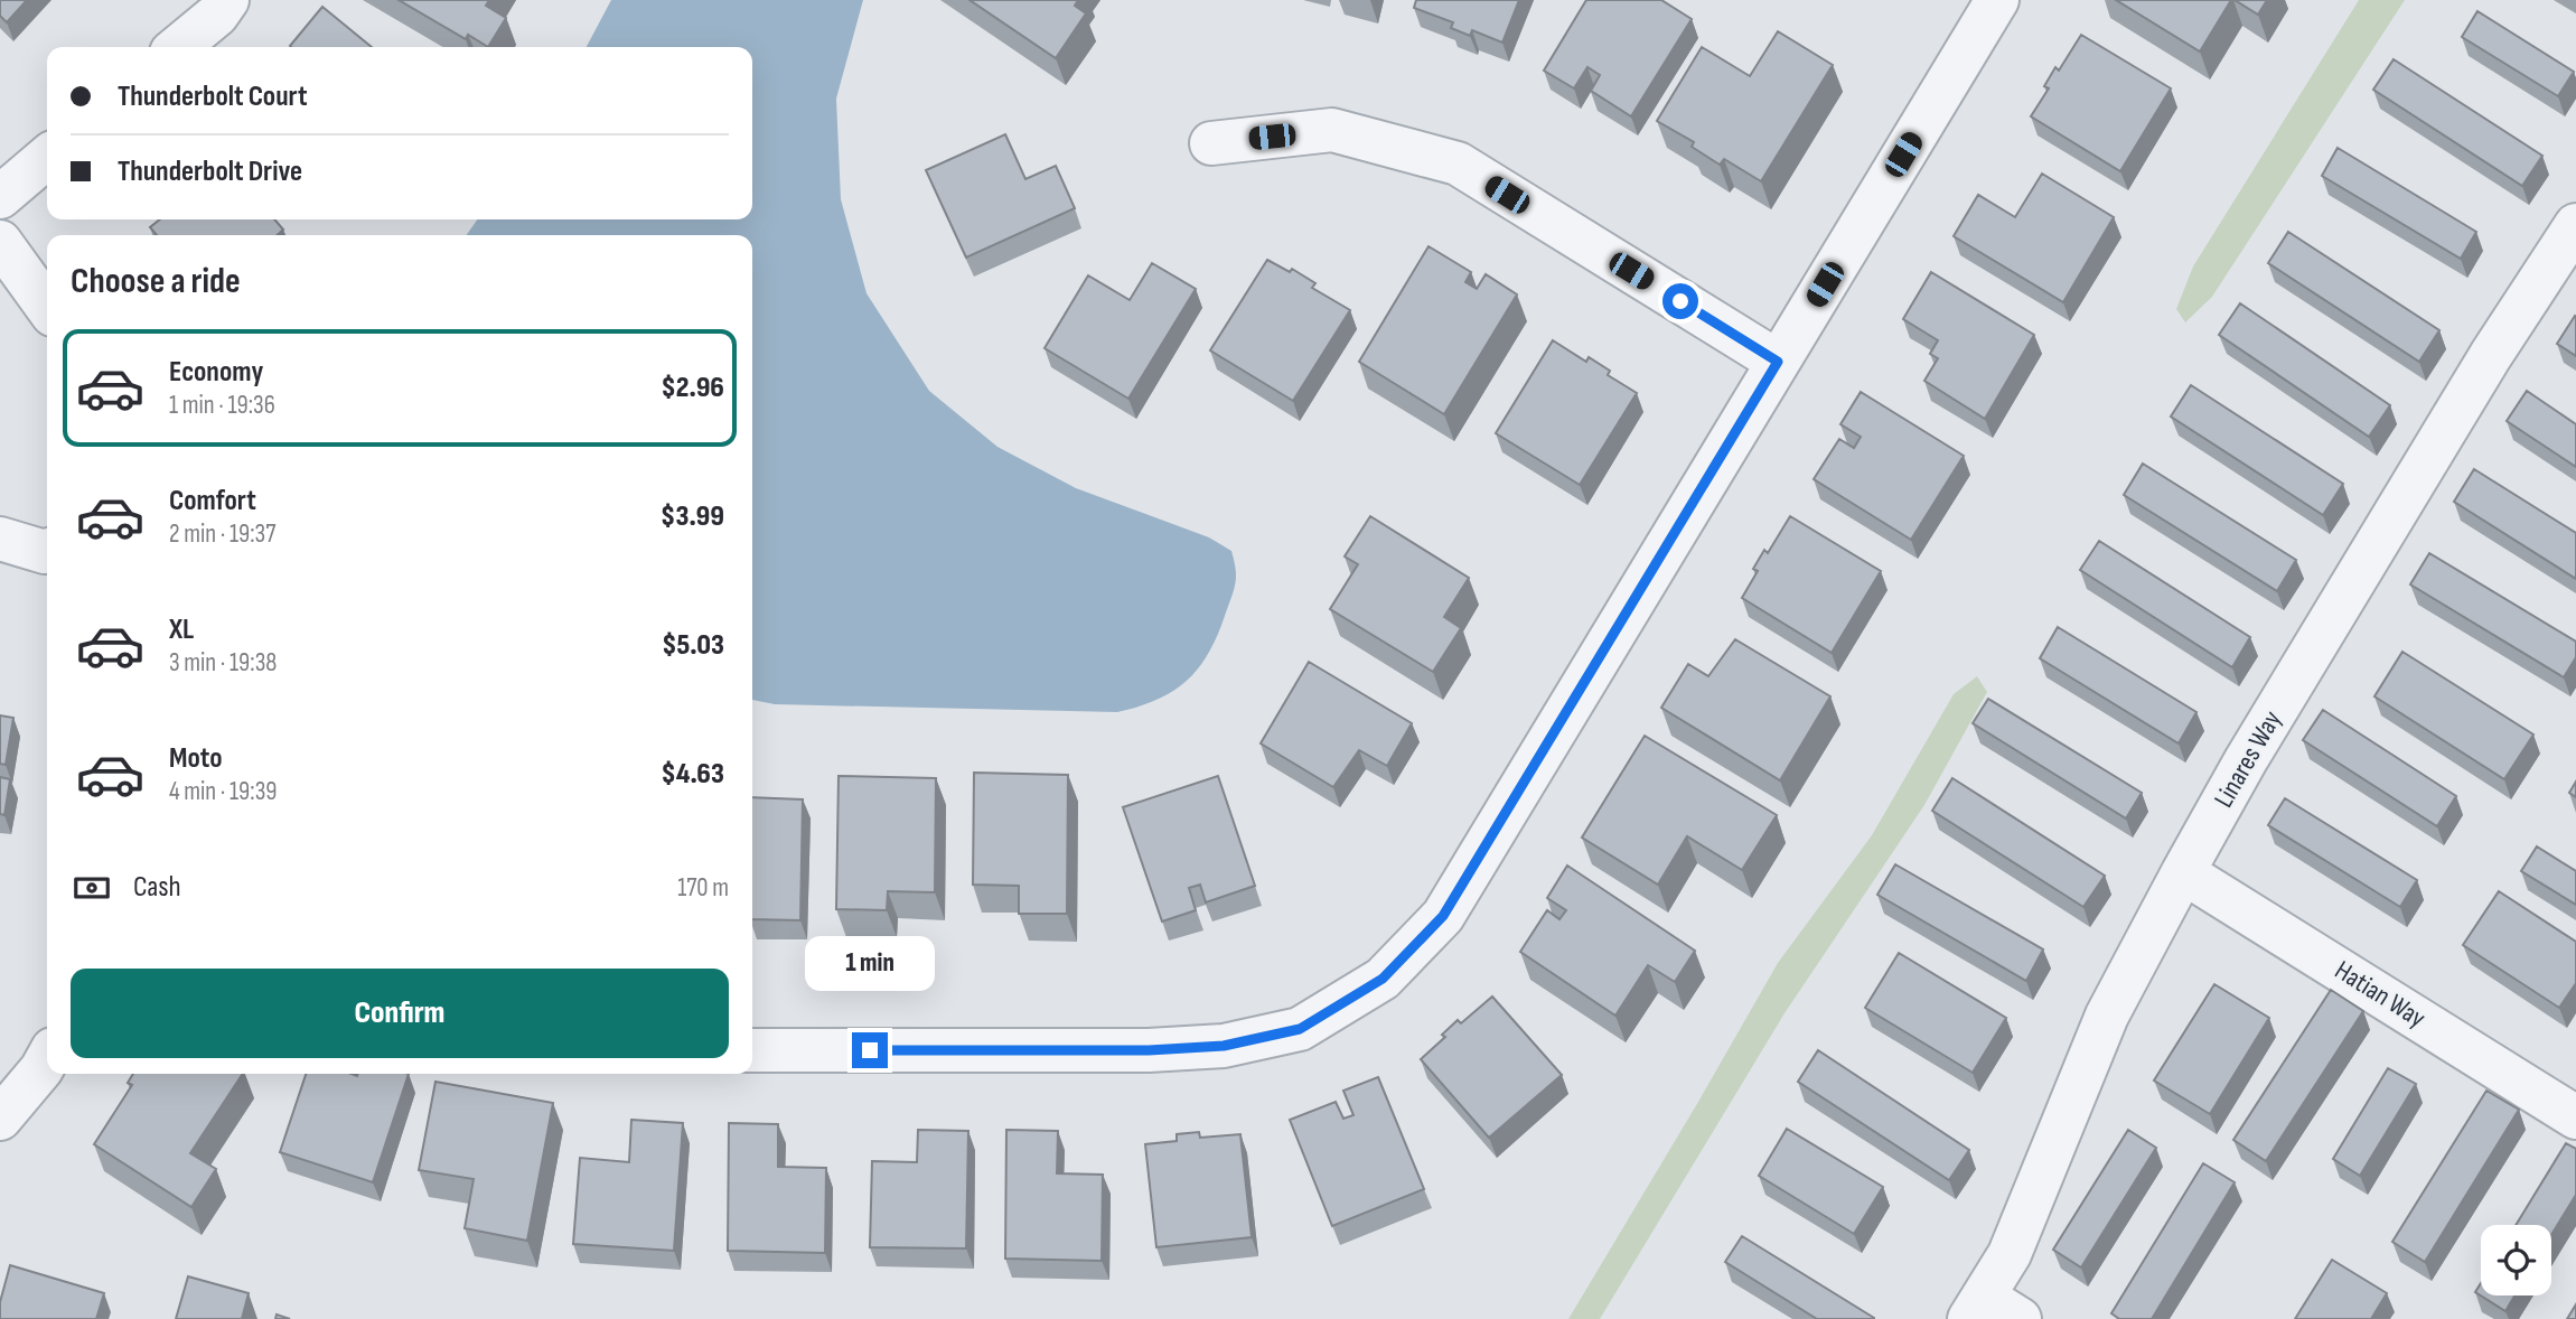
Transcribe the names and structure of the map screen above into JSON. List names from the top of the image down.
{
  "streets": {
    "street": ["Linares Way", "Hatian Way"]
  },
  "crossings": [
    ["Linares Way", "Hatian Way"]
  ],
  "page": {
    "banner": ["Thunderbolt Court", "Thunderbolt Drive"],
    "heading": "Choose a ride",
    "list": [
      {
        "name": "Economy",
        "note": "1 min · 19:36",
        "value": "$2.96"
      },
      {
        "name": "Comfort",
        "note": "2 min · 19:37",
        "value": "$3.99"
      },
      {
        "name": "XL",
        "note": "3 min · 19:38",
        "value": "$5.03"
      },
      {
        "name": "Moto",
        "note": "4 min · 19:39",
        "value": "$4.63"
      }
    ],
    "pay": ["Cash", "170 m"],
    "bubble": "1 min",
    "buttons": "Confirm"
  }
}
